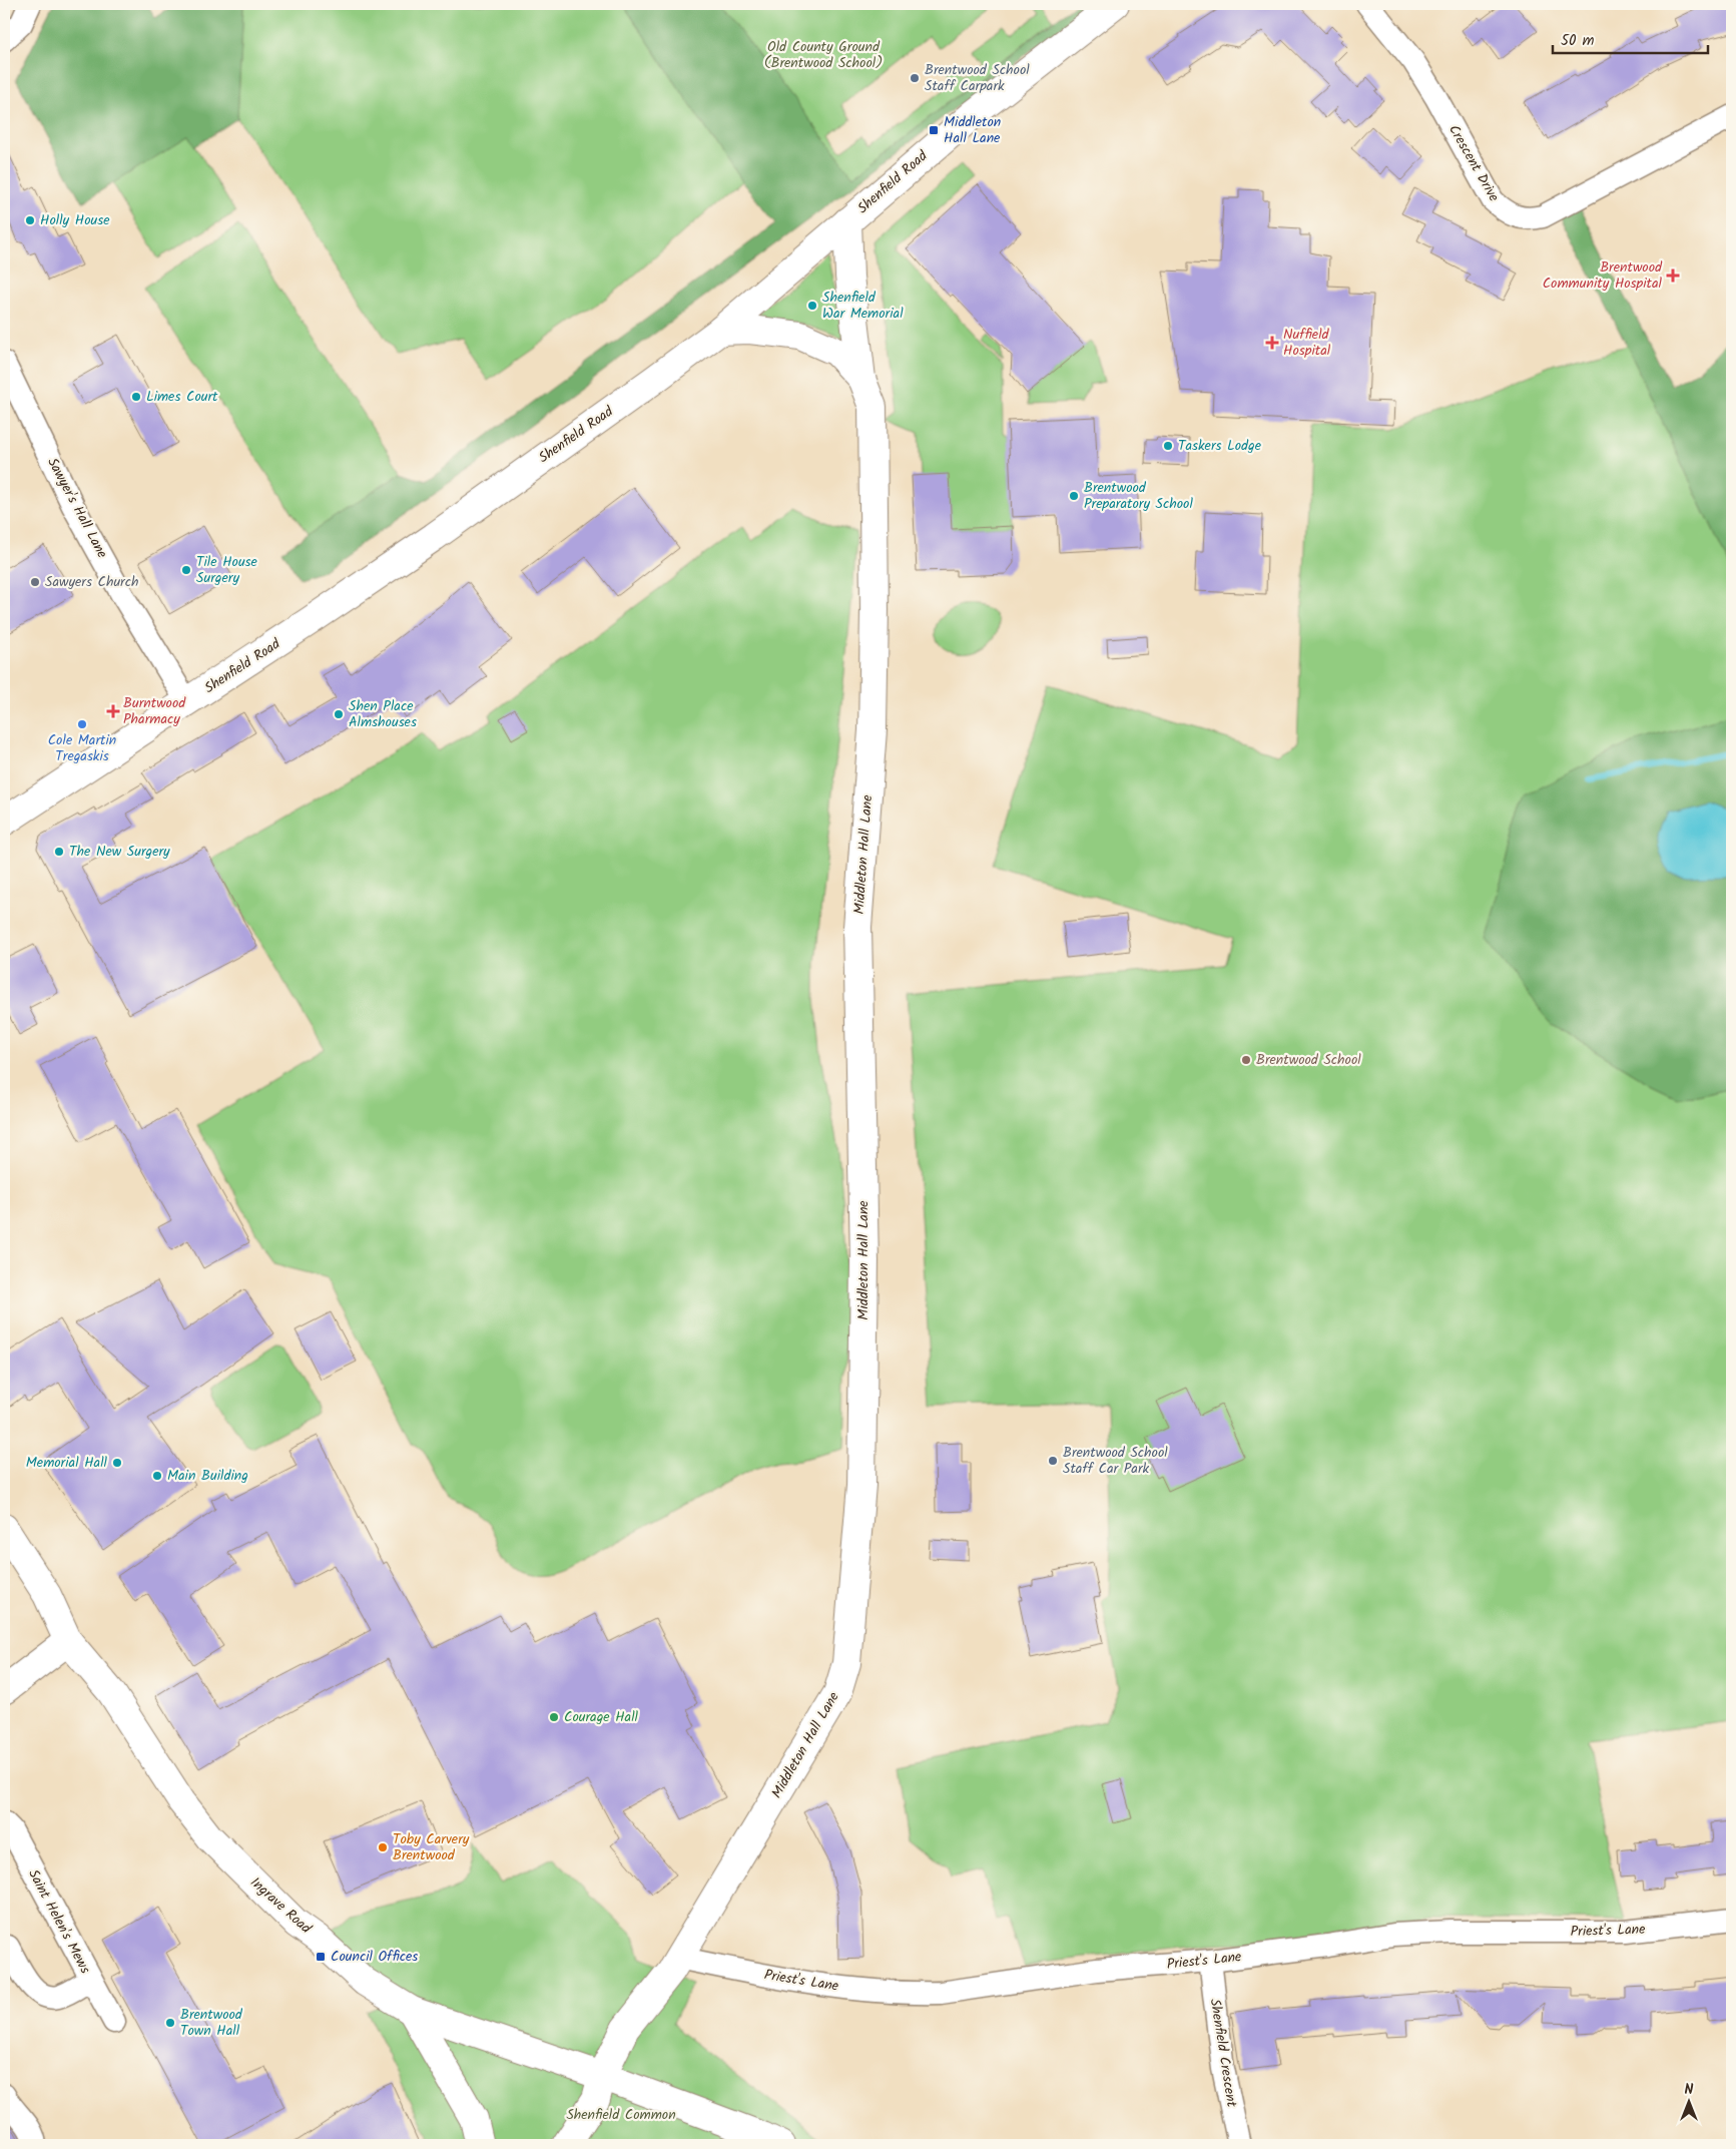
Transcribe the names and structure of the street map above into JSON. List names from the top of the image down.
{
  "streets": {
    "main road": ["Shenfield Road", "Middleton Hall Lane", "Ingrave Road"],
    "street": [
      "Crescent Drive",
      "Sawyer's Hall Lane",
      "Saint Helen's Mews",
      "Priest's Lane",
      "Shenfield Crescent"
    ]
  },
  "crossings": [
    ["Shenfield Road", "Sawyer's Hall Lane"],
    ["Shenfield Road", "Middleton Hall Lane"],
    ["Middleton Hall Lane", "Ingrave Road"],
    ["Middleton Hall Lane", "Priest's Lane"],
    ["Priest's Lane", "Shenfield Crescent"]
  ],
  "parks": ["Old County Ground (Brentwood School)", "Shenfield Common"],
  "places": {
    "other": [
      "Brentwood School Staff Carpark",
      "Holly House",
      "Shenfield War Memorial",
      "Limes Court",
      "Taskers Lodge",
      "Brentwood Preparatory School",
      "Tile House Surgery",
      "Sawyers Church",
      "Shen Place Almshouses",
      "Cole Martin Tregaskis",
      "The New Surgery",
      "Brentwood School",
      "Brentwood School Staff Car Park",
      "Memorial Hall",
      "Main Building",
      "Courage Hall",
      "Toby Carvery Brentwood",
      "Brentwood Town Hall"
    ],
    "transit": ["Middleton Hall Lane", "Council Offices"],
    "health": ["Brentwood Community Hospital", "Nuffield Hospital", "Burntwood Pharmacy"]
  },
  "scale_bar": "50 m",
  "north": "top"
}
